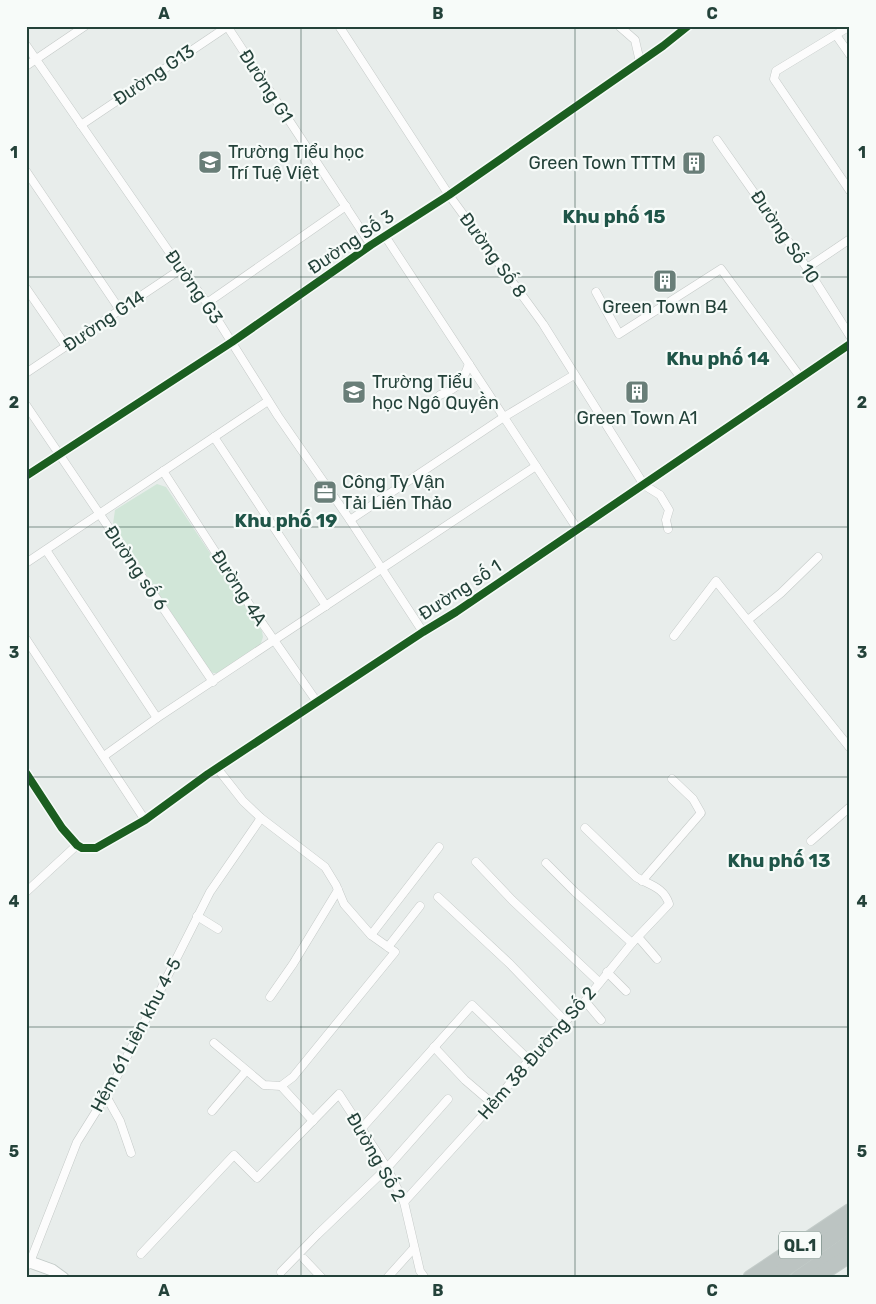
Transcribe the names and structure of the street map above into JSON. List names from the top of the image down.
{
  "streets": {
    "highway": ["QL.1"],
    "street": [
      "Đường G13",
      "Đường G1",
      "Đường Số 10",
      "Đường Số 3",
      "Đường Số 8",
      "Đường G3",
      "Đường G14",
      "Đường số 6",
      "Đường 4A",
      "Đường số 1",
      "Hẻm 61 Liên khu 4-5",
      "Hẻm 38 Đường Số 2",
      "Đường Số 2"
    ]
  },
  "crossings": [
    ["Đường G13", "Đường G1"],
    ["Đường G13", "Đường G3"],
    ["Đường G1", "Đường Số 3"],
    ["Đường Số 3", "Đường Số 8"],
    ["Đường Số 3", "Đường G3"],
    ["Đường Số 3", "Đường số 6"],
    ["Đường Số 8", "Đường số 1"],
    ["Đường G3", "Đường G14"],
    ["Đường G3", "Đường số 1"],
    ["Đường 4A", "Đường số 1"],
    ["Hẻm 38 Đường Số 2", "Đường Số 2"]
  ],
  "districts": [
    "Khu phố 15",
    "Khu phố 14",
    "Khu phố 19",
    "Khu phố 13"
  ],
  "places": {
    "school or university": ["Trường Tiểu học Trí Tuệ Việt", "Trường Tiểu học Ngô Quyền"],
    "building": ["Green Town TTTM", "Green Town B4", "Green Town A1"],
    "office": ["Công Ty Vận Tải Liên Thảo"]
  },
  "grid": {
    "columns": ["A", "B", "C"],
    "rows": [
      "1",
      "2",
      "3",
      "4",
      "5"
    ]
  }
}
